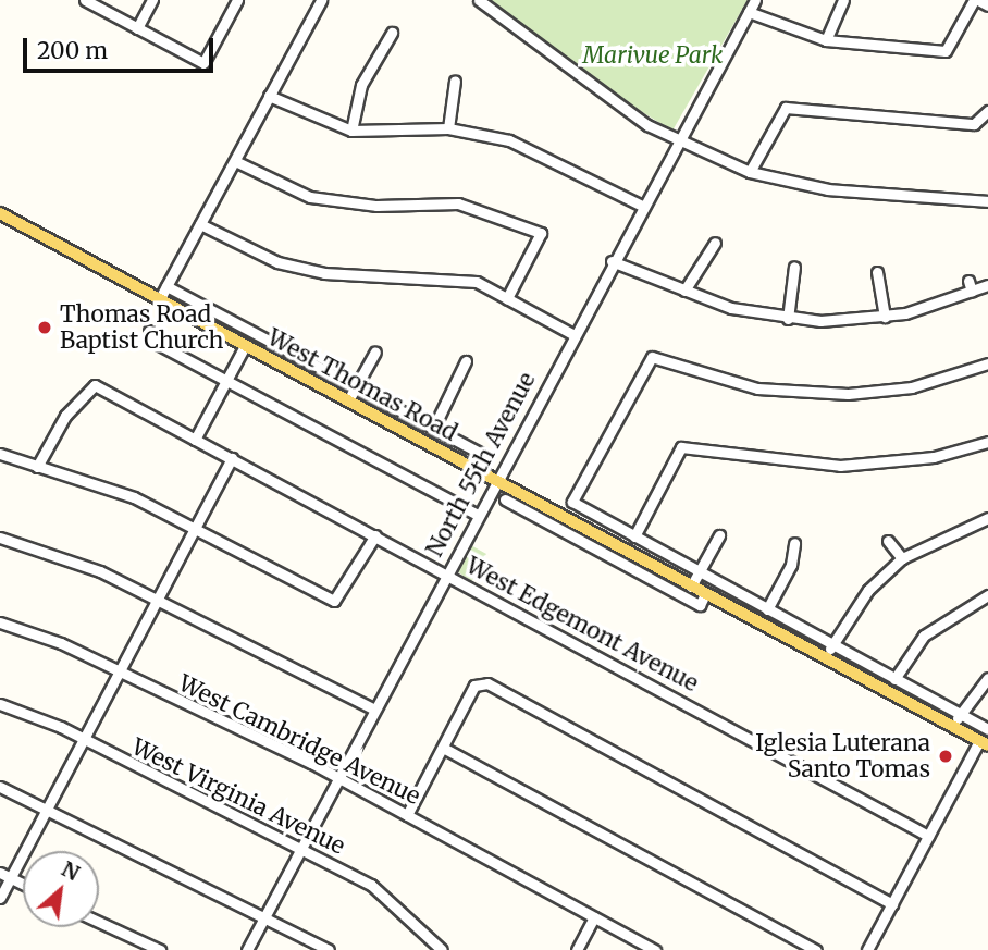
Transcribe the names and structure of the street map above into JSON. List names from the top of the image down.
{
  "streets": {
    "main road": ["West Thomas Road"],
    "street": [
      "North 55th Avenue",
      "West Edgemont Avenue",
      "West Cambridge Avenue",
      "West Virginia Avenue"
    ]
  },
  "crossings": [
    ["West Thomas Road", "North 55th Avenue"],
    ["North 55th Avenue", "West Edgemont Avenue"],
    ["North 55th Avenue", "West Cambridge Avenue"],
    ["North 55th Avenue", "West Virginia Avenue"]
  ],
  "parks": ["Marivue Park"],
  "places": ["Thomas Road Baptist Church", "Iglesia Luterana Santo Tomas"],
  "scale_bar": "200 m",
  "north": "top right"
}
